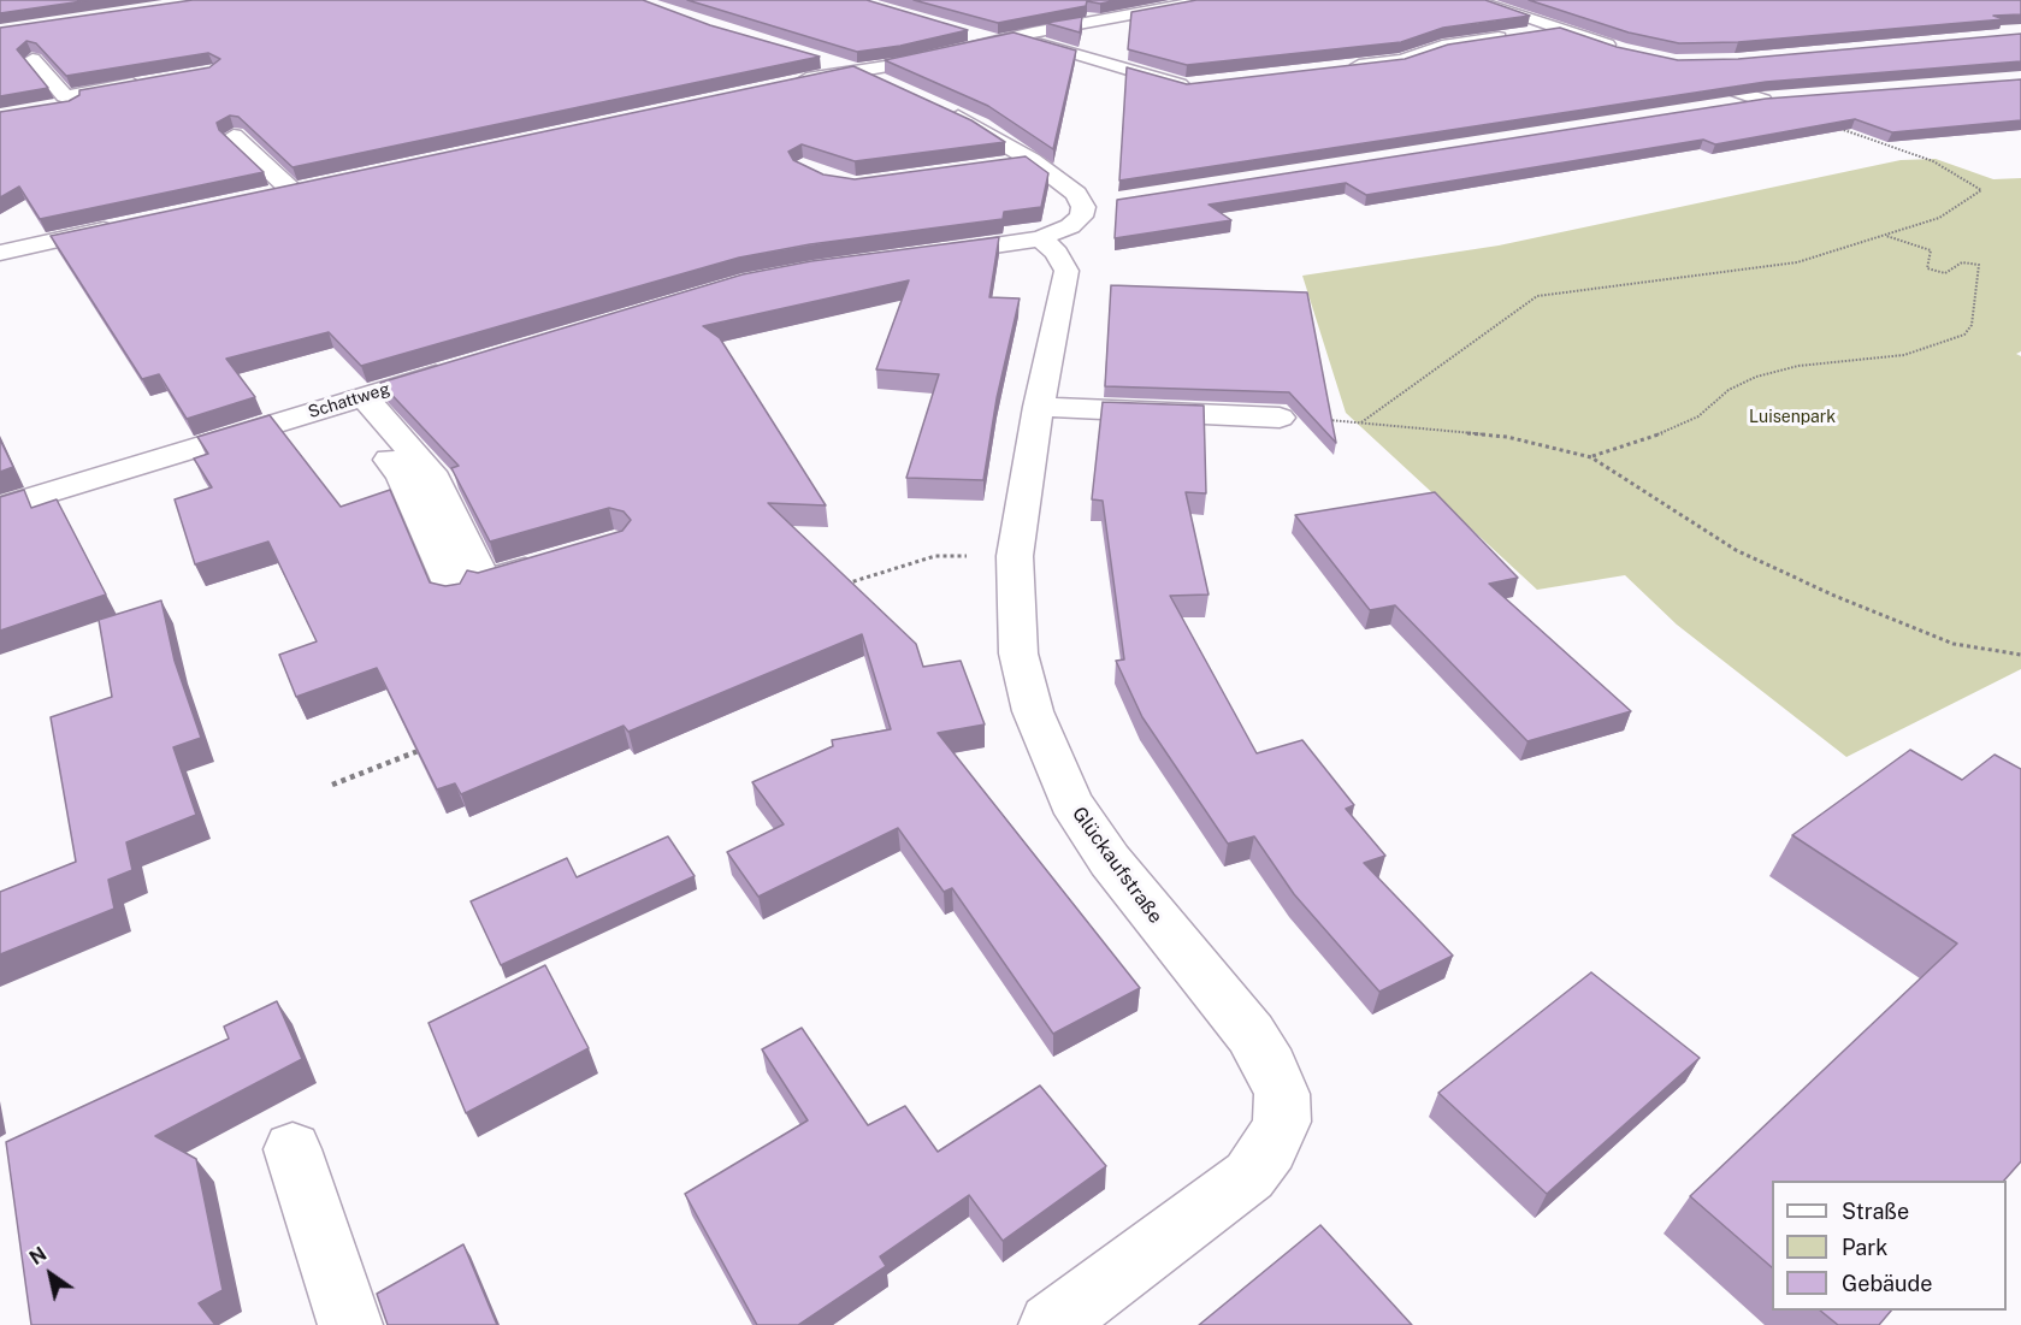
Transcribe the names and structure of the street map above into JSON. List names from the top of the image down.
{
  "streets": {
    "street": ["Schattweg", "Glückaufstraße"]
  },
  "parks": ["Luisenpark"],
  "legend": ["Straße", "Park", "Gebäude"],
  "north": "top left"
}
